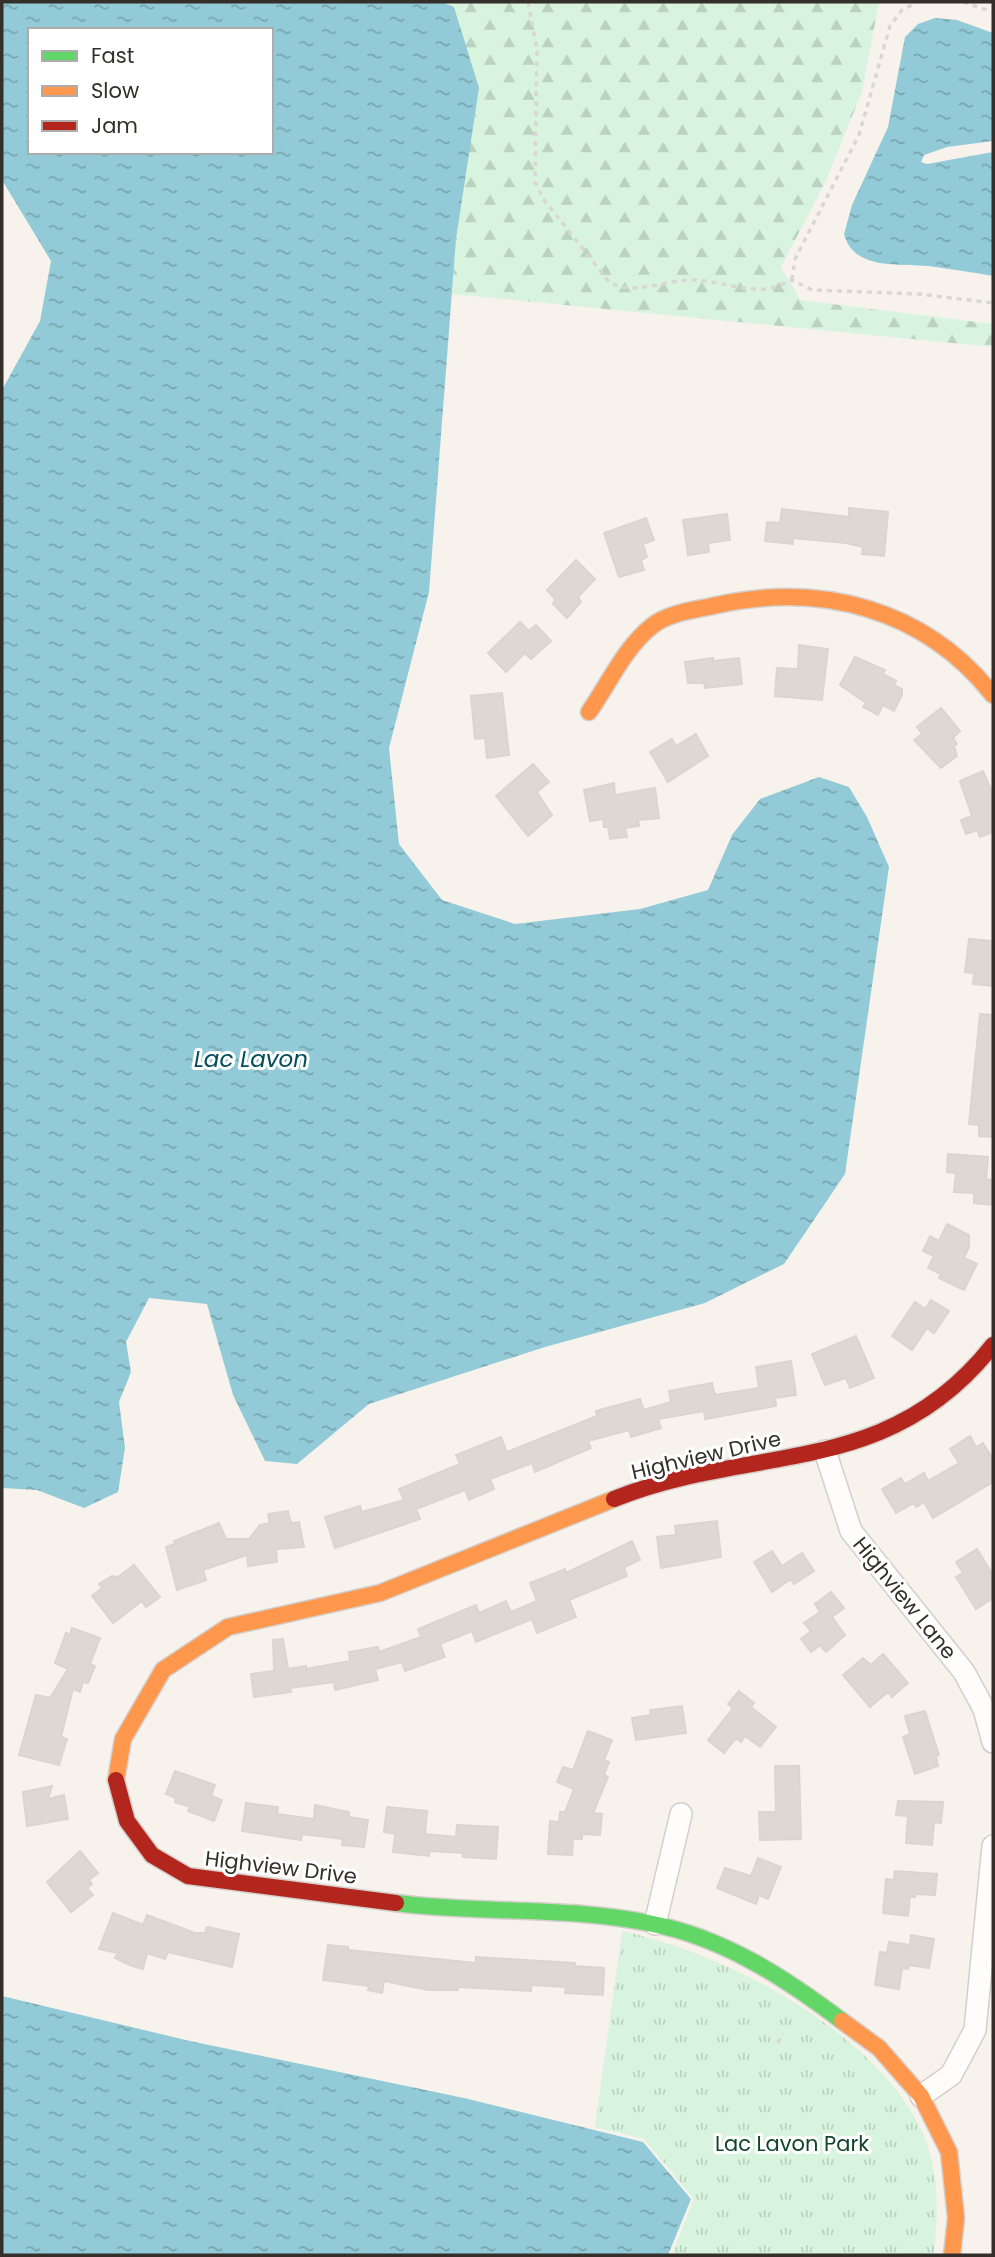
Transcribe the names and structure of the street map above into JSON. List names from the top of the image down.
{
  "streets": {
    "street": ["Highview Drive", "Highview Lane"]
  },
  "crossings": [
    ["Highview Drive", "Highview Lane"]
  ],
  "water": ["Lac Lavon"],
  "parks": ["Lac Lavon Park"],
  "legend": ["Fast", "Slow", "Jam"]
}
